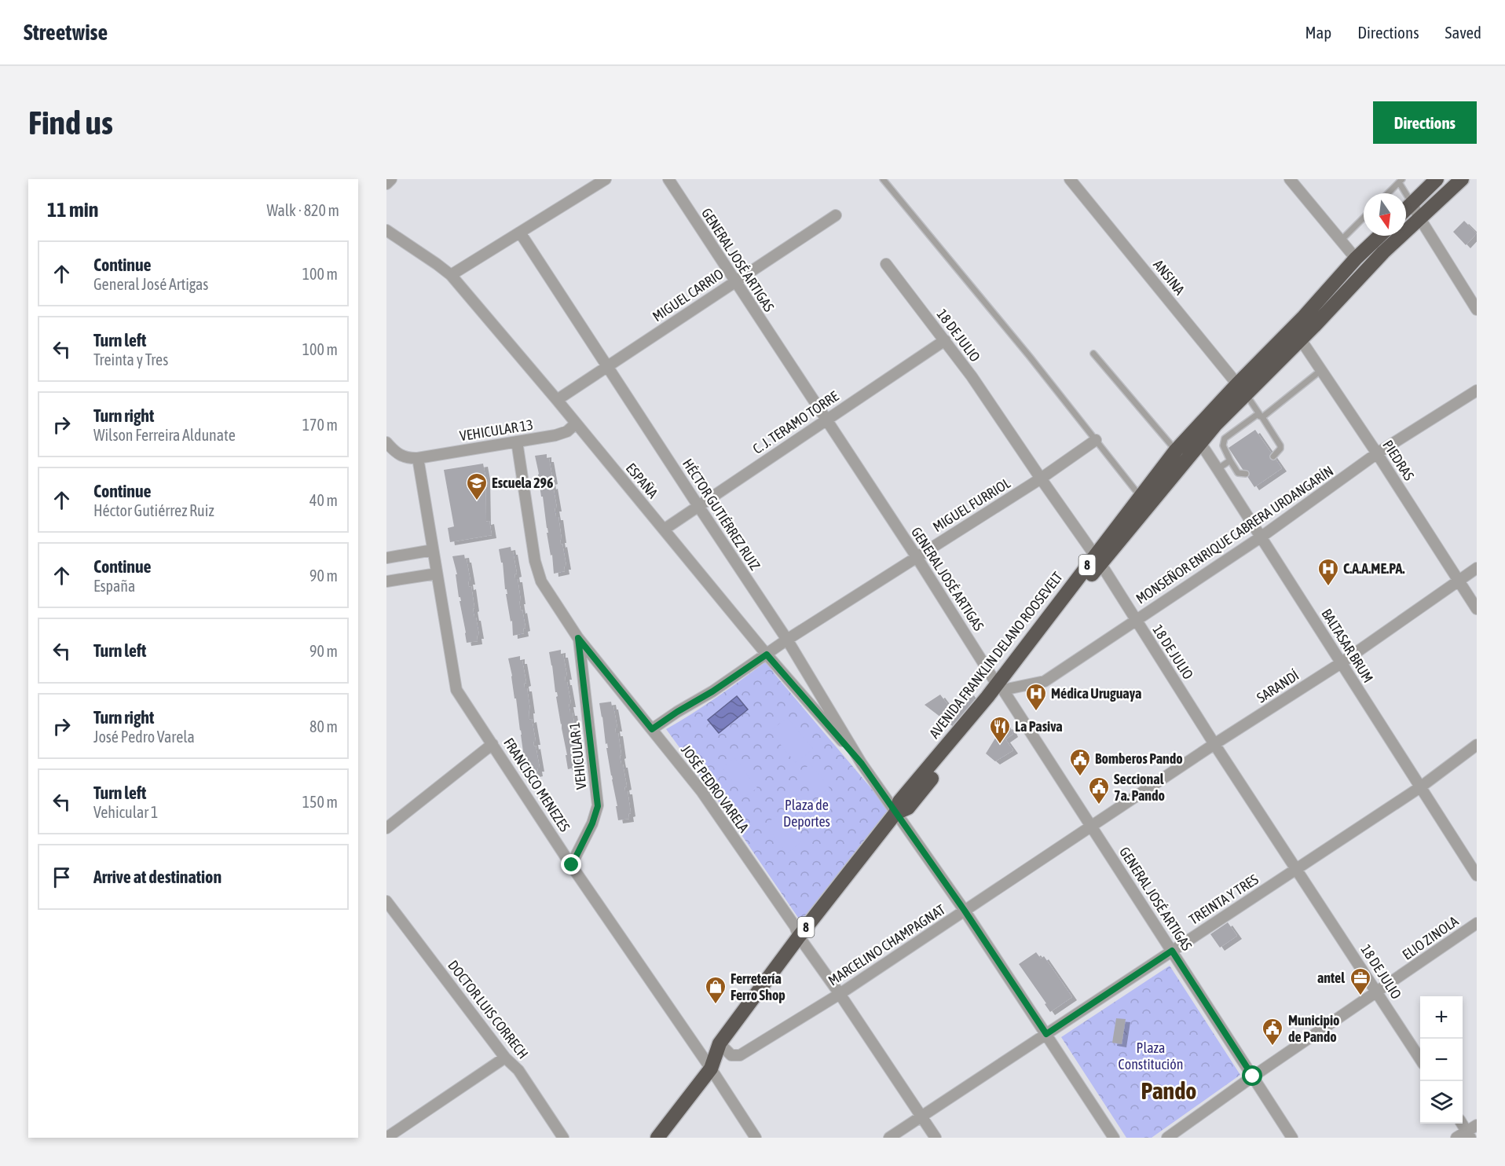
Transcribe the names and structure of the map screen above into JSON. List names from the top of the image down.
{
  "streets": {
    "highway": ["8", "AVENIDA FRANKLIN DELANO ROOSEVELT"],
    "street": [
      "GENERAL JOSÉ ARTIGAS",
      "ANSINA",
      "MIGUEL CARRIO",
      "18 DE JULIO",
      "C. J. TERAMO TORRE",
      "VEHICULAR 13",
      "PIEDRAS",
      "ESPAÑA",
      "MIGUEL FURRIOL",
      "HÉCTOR GUTIÉRREZ RUIZ",
      "MONSEÑOR ENRIQUE CABRERA URDANGARÍN",
      "BALTASAR BRUM",
      "SARANDÍ",
      "VEHICULAR 1",
      "FRANCISCO MENEZES",
      "JOSÉ PEDRO VARELA",
      "TREINTA Y TRES",
      "ELIO ZINOLA",
      "MARCELINO CHAMPAGNAT",
      "DOCTOR LUIS CORRECH"
    ]
  },
  "crossings": [
    ["GENERAL JOSÉ ARTIGAS", "MIGUEL CARRIO"],
    ["GENERAL JOSÉ ARTIGAS", "C. J. TERAMO TORRE"],
    ["GENERAL JOSÉ ARTIGAS", "MIGUEL FURRIOL"],
    ["GENERAL JOSÉ ARTIGAS", "MONSEÑOR ENRIQUE CABRERA URDANGARÍN"],
    ["GENERAL JOSÉ ARTIGAS", "AVENIDA FRANKLIN DELANO ROOSEVELT"],
    ["GENERAL JOSÉ ARTIGAS", "SARANDÍ"],
    ["GENERAL JOSÉ ARTIGAS", "TREINTA Y TRES"],
    ["GENERAL JOSÉ ARTIGAS", "ELIO ZINOLA"],
    ["GENERAL JOSÉ ARTIGAS", "MARCELINO CHAMPAGNAT"],
    ["ANSINA", "AVENIDA FRANKLIN DELANO ROOSEVELT"],
    ["MIGUEL CARRIO", "ESPAÑA"],
    ["MIGUEL CARRIO", "HÉCTOR GUTIÉRREZ RUIZ"],
    ["18 DE JULIO", "C. J. TERAMO TORRE"],
    ["18 DE JULIO", "MIGUEL FURRIOL"],
    ["18 DE JULIO", "MONSEÑOR ENRIQUE CABRERA URDANGARÍN"],
    ["18 DE JULIO", "AVENIDA FRANKLIN DELANO ROOSEVELT"],
    ["18 DE JULIO", "SARANDÍ"],
    ["18 DE JULIO", "TREINTA Y TRES"],
    ["18 DE JULIO", "ELIO ZINOLA"],
    ["C. J. TERAMO TORRE", "ESPAÑA"],
    ["C. J. TERAMO TORRE", "HÉCTOR GUTIÉRREZ RUIZ"],
    ["VEHICULAR 13", "ESPAÑA"],
    ["VEHICULAR 13", "FRANCISCO MENEZES"],
    ["VEHICULAR 13", "JOSÉ PEDRO VARELA"],
    ["PIEDRAS", "MONSEÑOR ENRIQUE CABRERA URDANGARÍN"],
    ["PIEDRAS", "8"],
    ["PIEDRAS", "AVENIDA FRANKLIN DELANO ROOSEVELT"],
    ["PIEDRAS", "SARANDÍ"],
    ["ESPAÑA", "MIGUEL FURRIOL"],
    ["ESPAÑA", "HÉCTOR GUTIÉRREZ RUIZ"],
    ["MIGUEL FURRIOL", "HÉCTOR GUTIÉRREZ RUIZ"],
    ["MIGUEL FURRIOL", "JOSÉ PEDRO VARELA"],
    ["HÉCTOR GUTIÉRREZ RUIZ", "AVENIDA FRANKLIN DELANO ROOSEVELT"],
    ["HÉCTOR GUTIÉRREZ RUIZ", "TREINTA Y TRES"],
    ["HÉCTOR GUTIÉRREZ RUIZ", "MARCELINO CHAMPAGNAT"],
    ["MONSEÑOR ENRIQUE CABRERA URDANGARÍN", "BALTASAR BRUM"],
    ["MONSEÑOR ENRIQUE CABRERA URDANGARÍN", "AVENIDA FRANKLIN DELANO ROOSEVELT"],
    ["8", "AVENIDA FRANKLIN DELANO ROOSEVELT"],
    ["BALTASAR BRUM", "AVENIDA FRANKLIN DELANO ROOSEVELT"],
    ["BALTASAR BRUM", "SARANDÍ"],
    ["BALTASAR BRUM", "TREINTA Y TRES"],
    ["AVENIDA FRANKLIN DELANO ROOSEVELT", "FRANCISCO MENEZES"],
    ["AVENIDA FRANKLIN DELANO ROOSEVELT", "JOSÉ PEDRO VARELA"],
    ["AVENIDA FRANKLIN DELANO ROOSEVELT", "MARCELINO CHAMPAGNAT"],
    ["SARANDÍ", "MARCELINO CHAMPAGNAT"],
    ["VEHICULAR 1", "FRANCISCO MENEZES"],
    ["VEHICULAR 1", "JOSÉ PEDRO VARELA"],
    ["JOSÉ PEDRO VARELA", "TREINTA Y TRES"],
    ["JOSÉ PEDRO VARELA", "MARCELINO CHAMPAGNAT"]
  ],
  "districts": ["Pando"],
  "parks": ["Plaza de Deportes", "Plaza Constitución"],
  "places": {
    "school or university": ["Escuela 296"],
    "hospital": ["C.A.A.ME.PA.", "Médica Uruguaya"],
    "restaurant": ["La Pasiva"],
    "public building": ["Bomberos Pando", "Seccional 7a. Pando", "Municipio de Pando"],
    "office": ["antel"],
    "shop": ["Ferretería Ferro Shop"]
  },
  "north": "bottom",
  "page": {
    "header": "Streetwise",
    "nav": ["Map", "Directions", "Saved"],
    "buttons": "Directions",
    "title": "Find us",
    "heading": ["11 min", "Walk · 820 m"],
    "list": [
      ["Continue", "General José Artigas", "100 m"],
      ["Turn left", "Treinta y Tres", "100 m"],
      ["Turn right", "Wilson Ferreira Aldunate", "170 m"],
      ["Continue", "Héctor Gutiérrez Ruiz", "40 m"],
      ["Continue", "España", "90 m"],
      ["Turn left", "90 m"],
      ["Turn right", "José Pedro Varela", "80 m"],
      ["Turn left", "Vehicular 1", "150 m"],
      "Arrive at destination"
    ],
    "map_buttons": ["+", "−"]
  }
}
